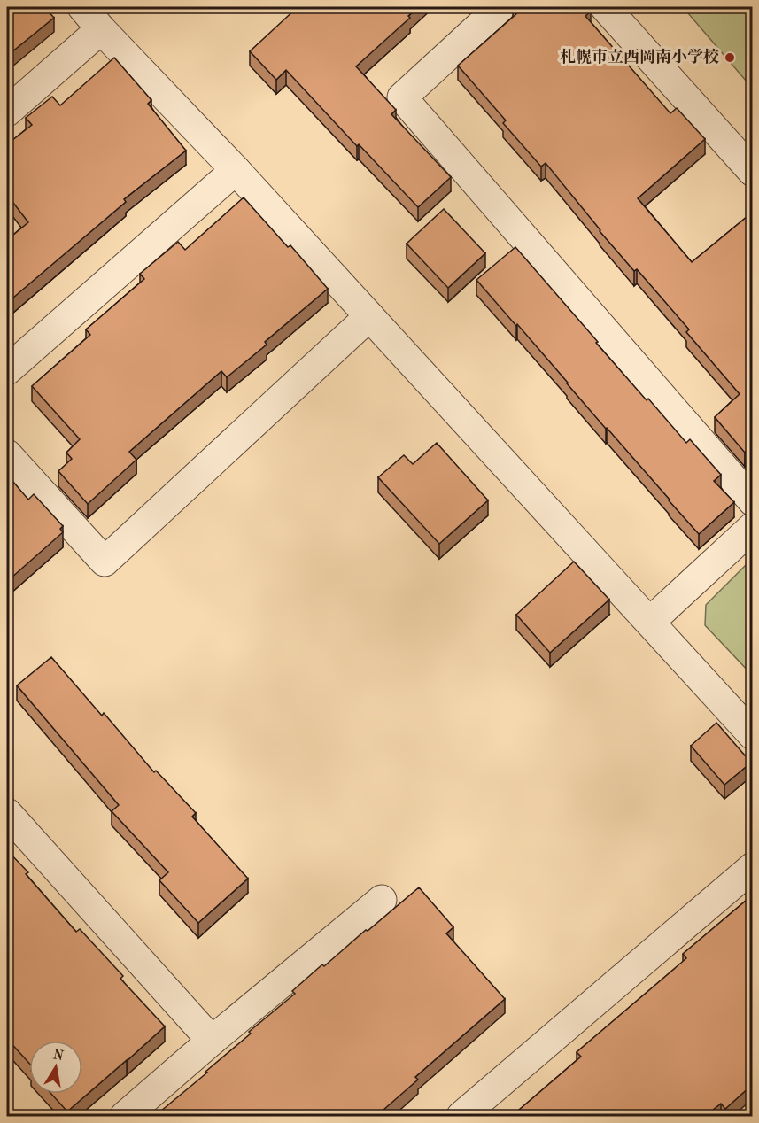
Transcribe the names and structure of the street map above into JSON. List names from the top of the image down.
{
  "places": ["札幌市立西岡南小学校"],
  "north": "top"
}
